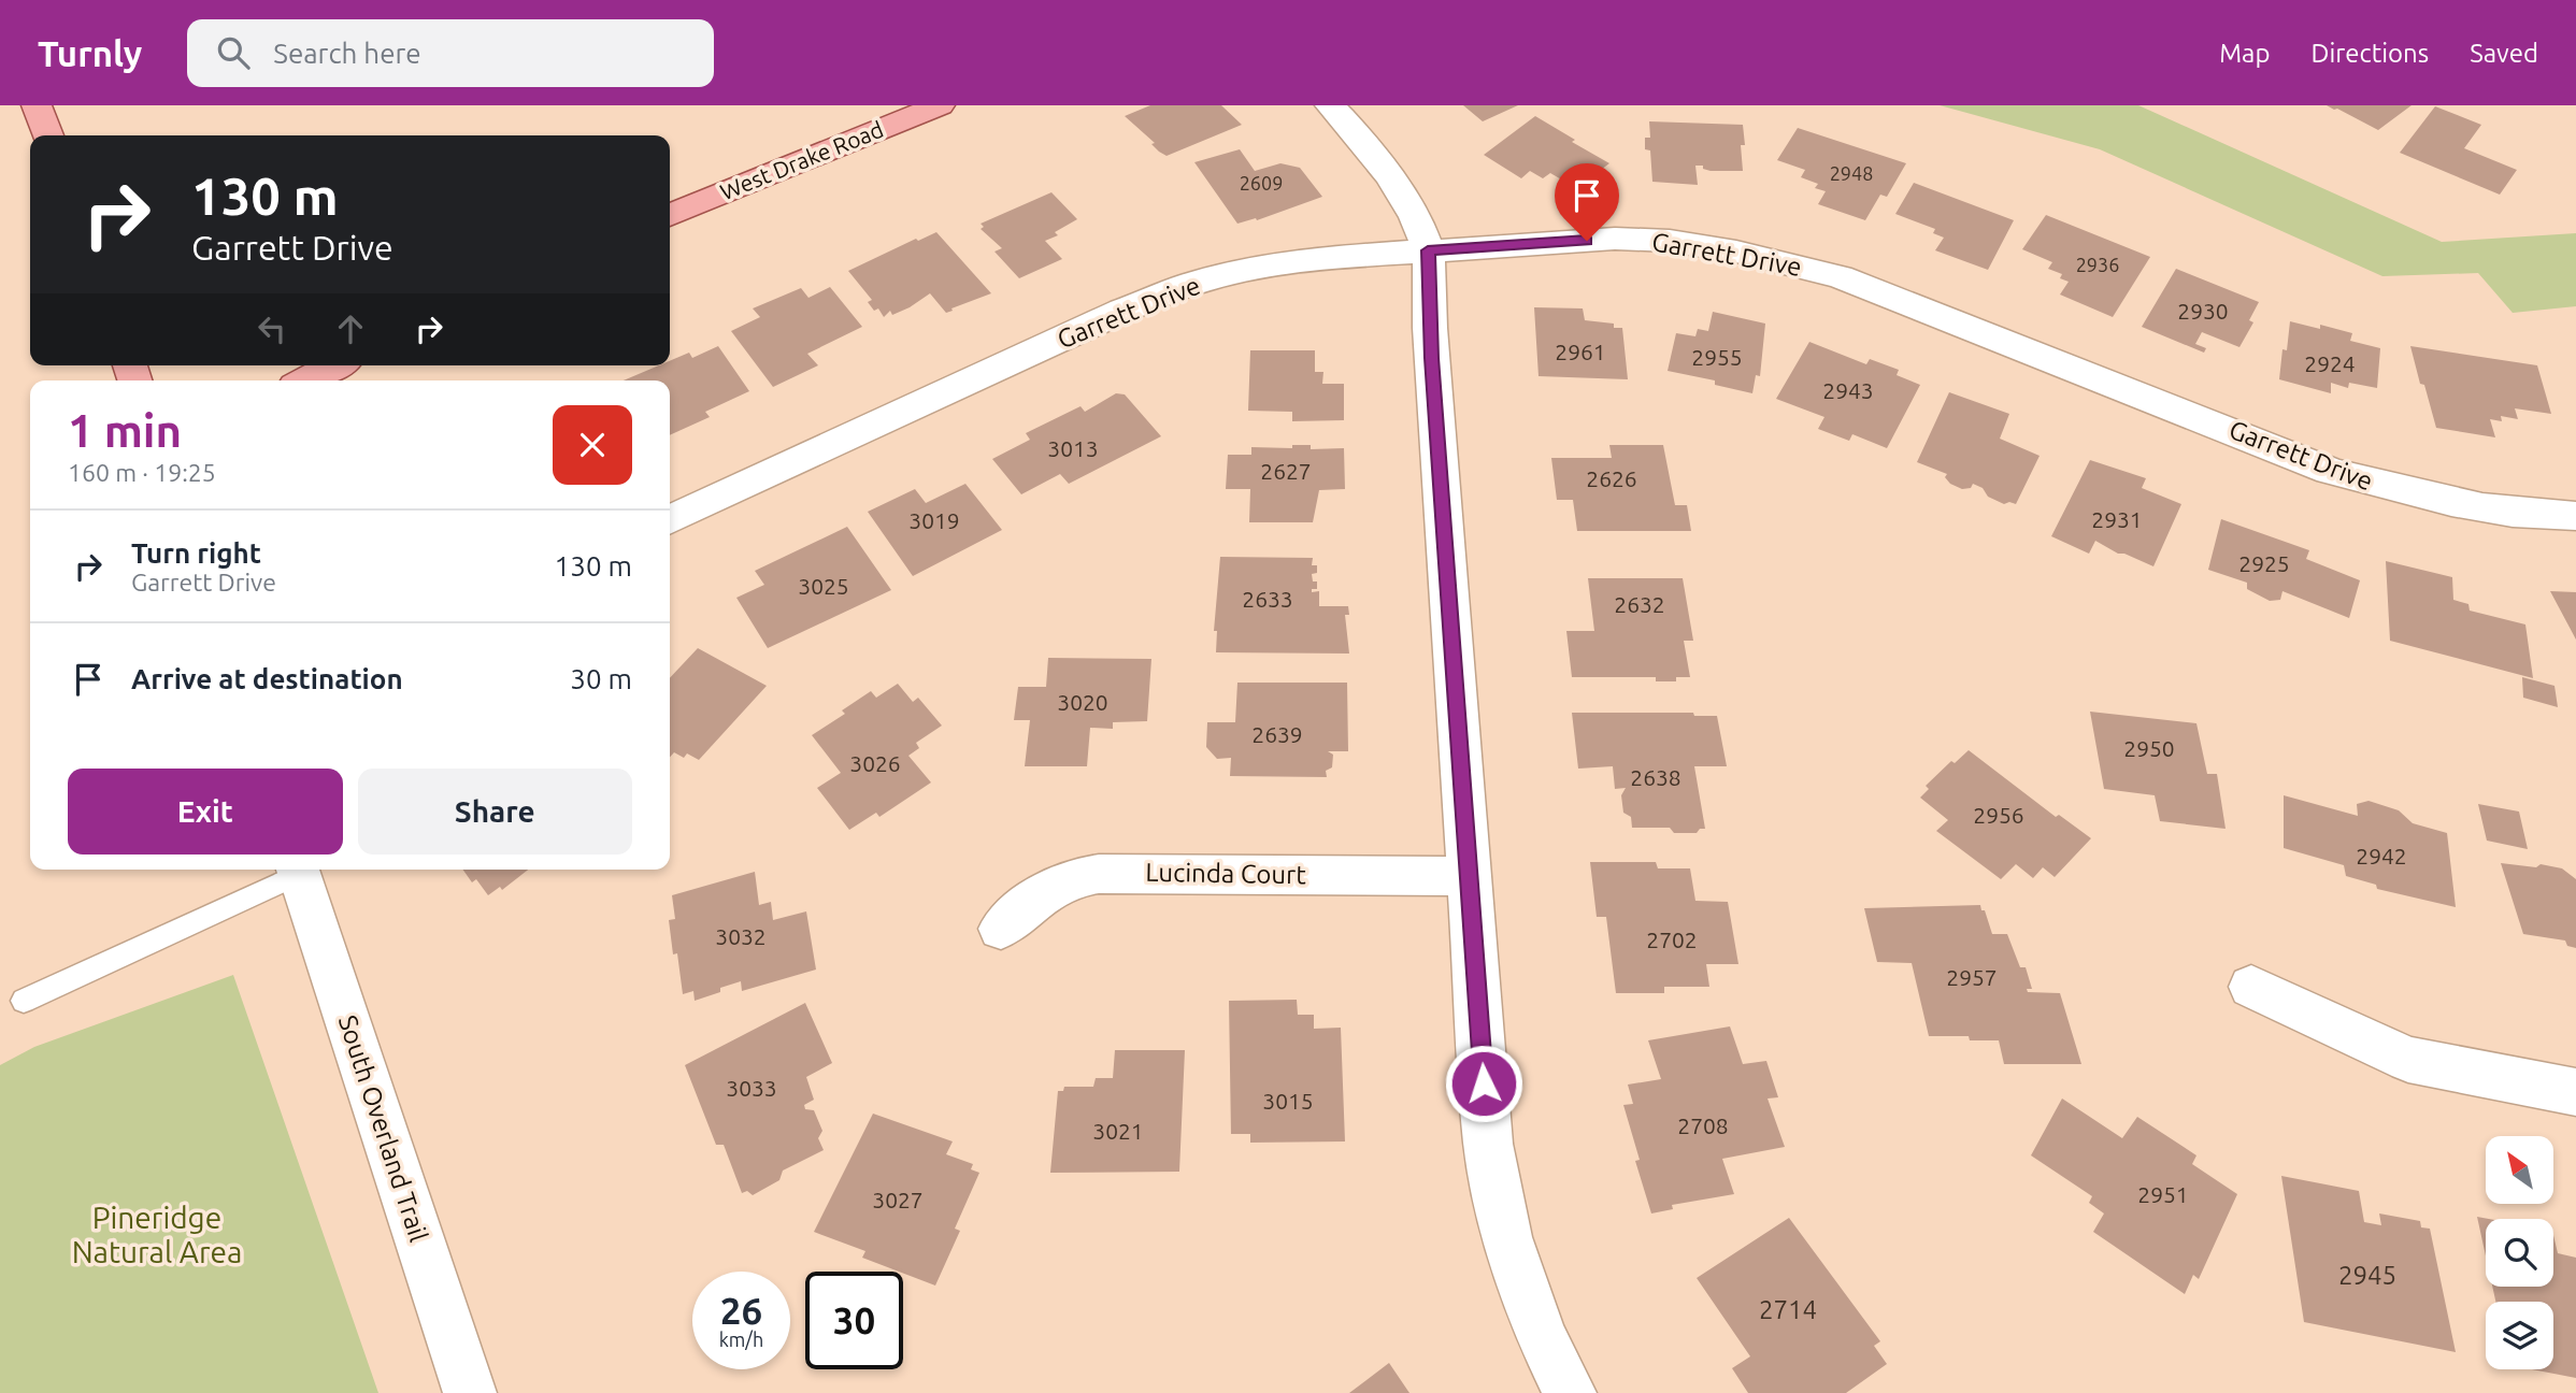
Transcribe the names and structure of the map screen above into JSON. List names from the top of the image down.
{
  "streets": {
    "main road": ["West Drake Road"],
    "street": ["Garrett Drive", "Lucinda Court", "South Overland Trail"]
  },
  "parks": ["Pineridge Natural Area"],
  "house_numbers": [
    "2948",
    "2609",
    "2936",
    "2930",
    "2961",
    "2955",
    "2924",
    "2943",
    "3013",
    "2627",
    "2626",
    "2931",
    "3019",
    "2925",
    "3025",
    "2633",
    "2632",
    "3020",
    "2639",
    "2950",
    "3026",
    "2638",
    "2956",
    "2942",
    "3032",
    "2702",
    "2957",
    "3033",
    "3015",
    "2708",
    "3021",
    "2951",
    "3027",
    "2945",
    "2714"
  ],
  "north": "top left",
  "page": {
    "header": "Turnly",
    "search": "Search here",
    "nav": ["Map", "Directions", "Saved"],
    "turn": ["130 m", "Garrett Drive"],
    "heading": ["1 min", "160 m · 19:25"],
    "list": [
      {
        "name": "Turn right",
        "note": "Garrett Drive",
        "value": "130 m"
      },
      {
        "name": "Arrive at destination",
        "value": "30 m"
      }
    ],
    "buttons": ["Exit", "Share"],
    "speed": "26 km/h",
    "limit": "30"
  }
}
